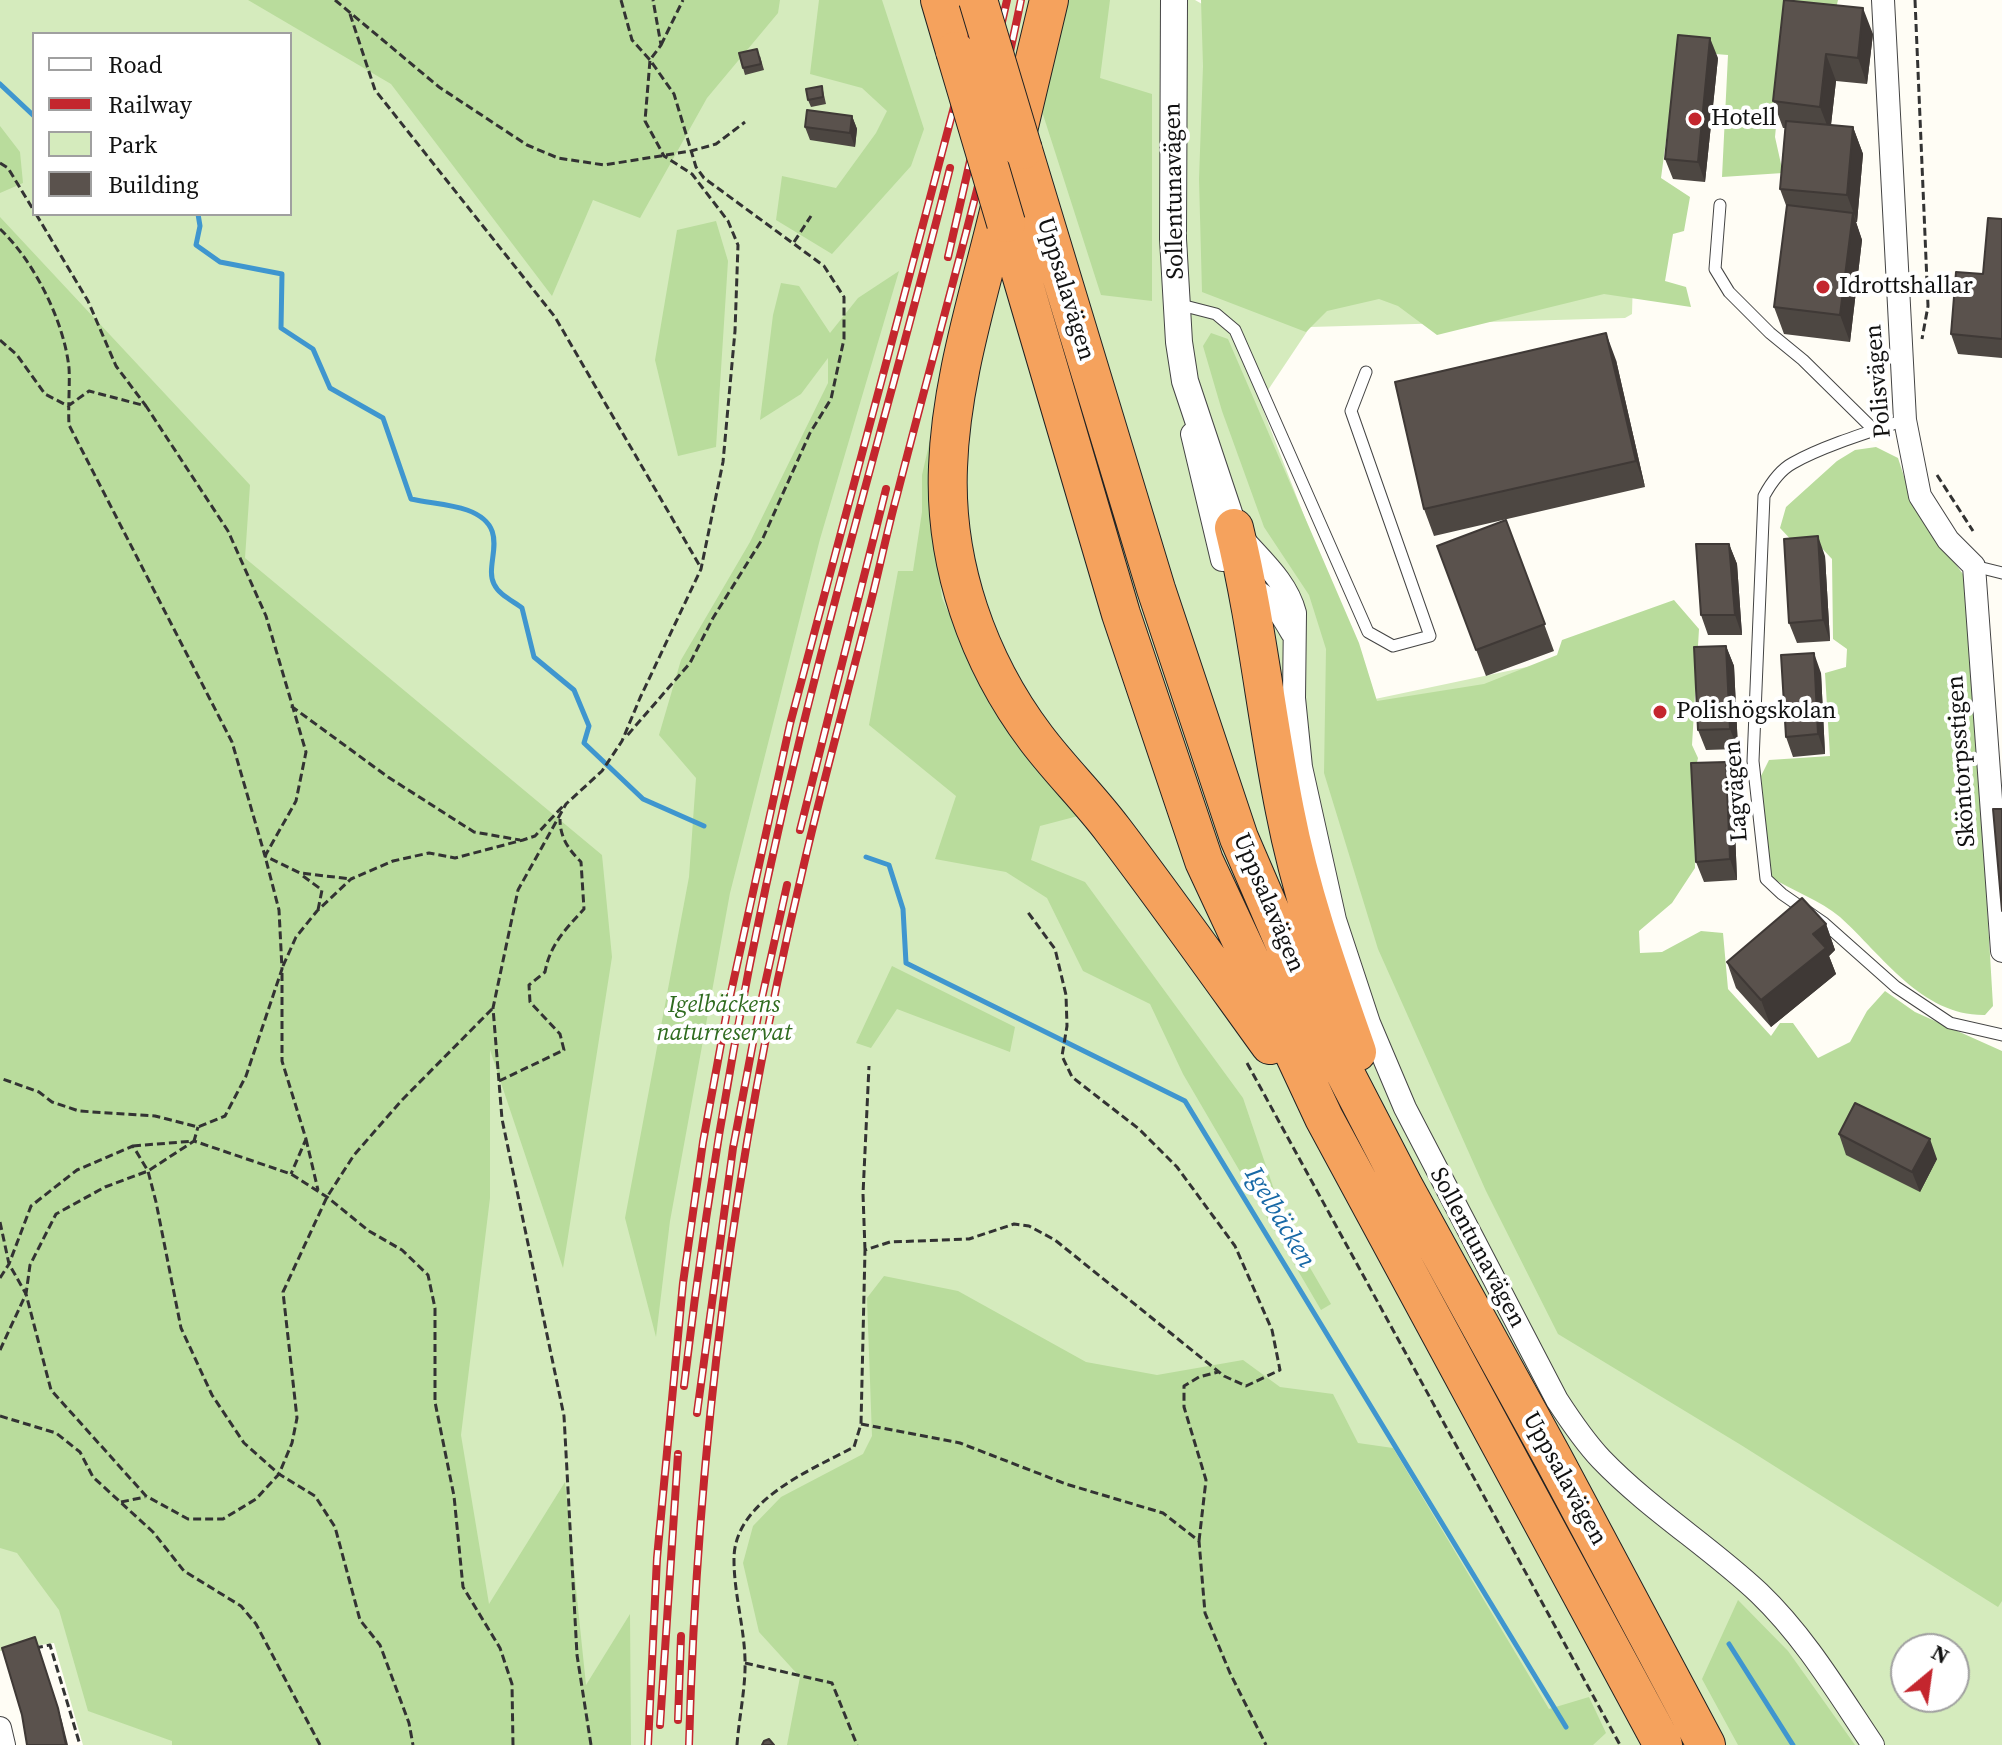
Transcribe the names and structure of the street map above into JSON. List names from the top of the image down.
{
  "streets": {
    "highway": ["Uppsalavägen"],
    "street": ["Sollentunavägen", "Polisvägen", "Sköntorpsstigen"],
    "lane": ["Lagvägen"]
  },
  "crossings": [
    ["Polisvägen", "Sköntorpsstigen"],
    ["Polisvägen", "Lagvägen"]
  ],
  "water": ["Igelbäcken"],
  "parks": ["Igelbäckens naturreservat"],
  "places": ["Hotell", "Idrottshallar", "Polishögskolan"],
  "legend": [
    "Road",
    "Railway",
    "Park",
    "Building"
  ],
  "north": "top right"
}
